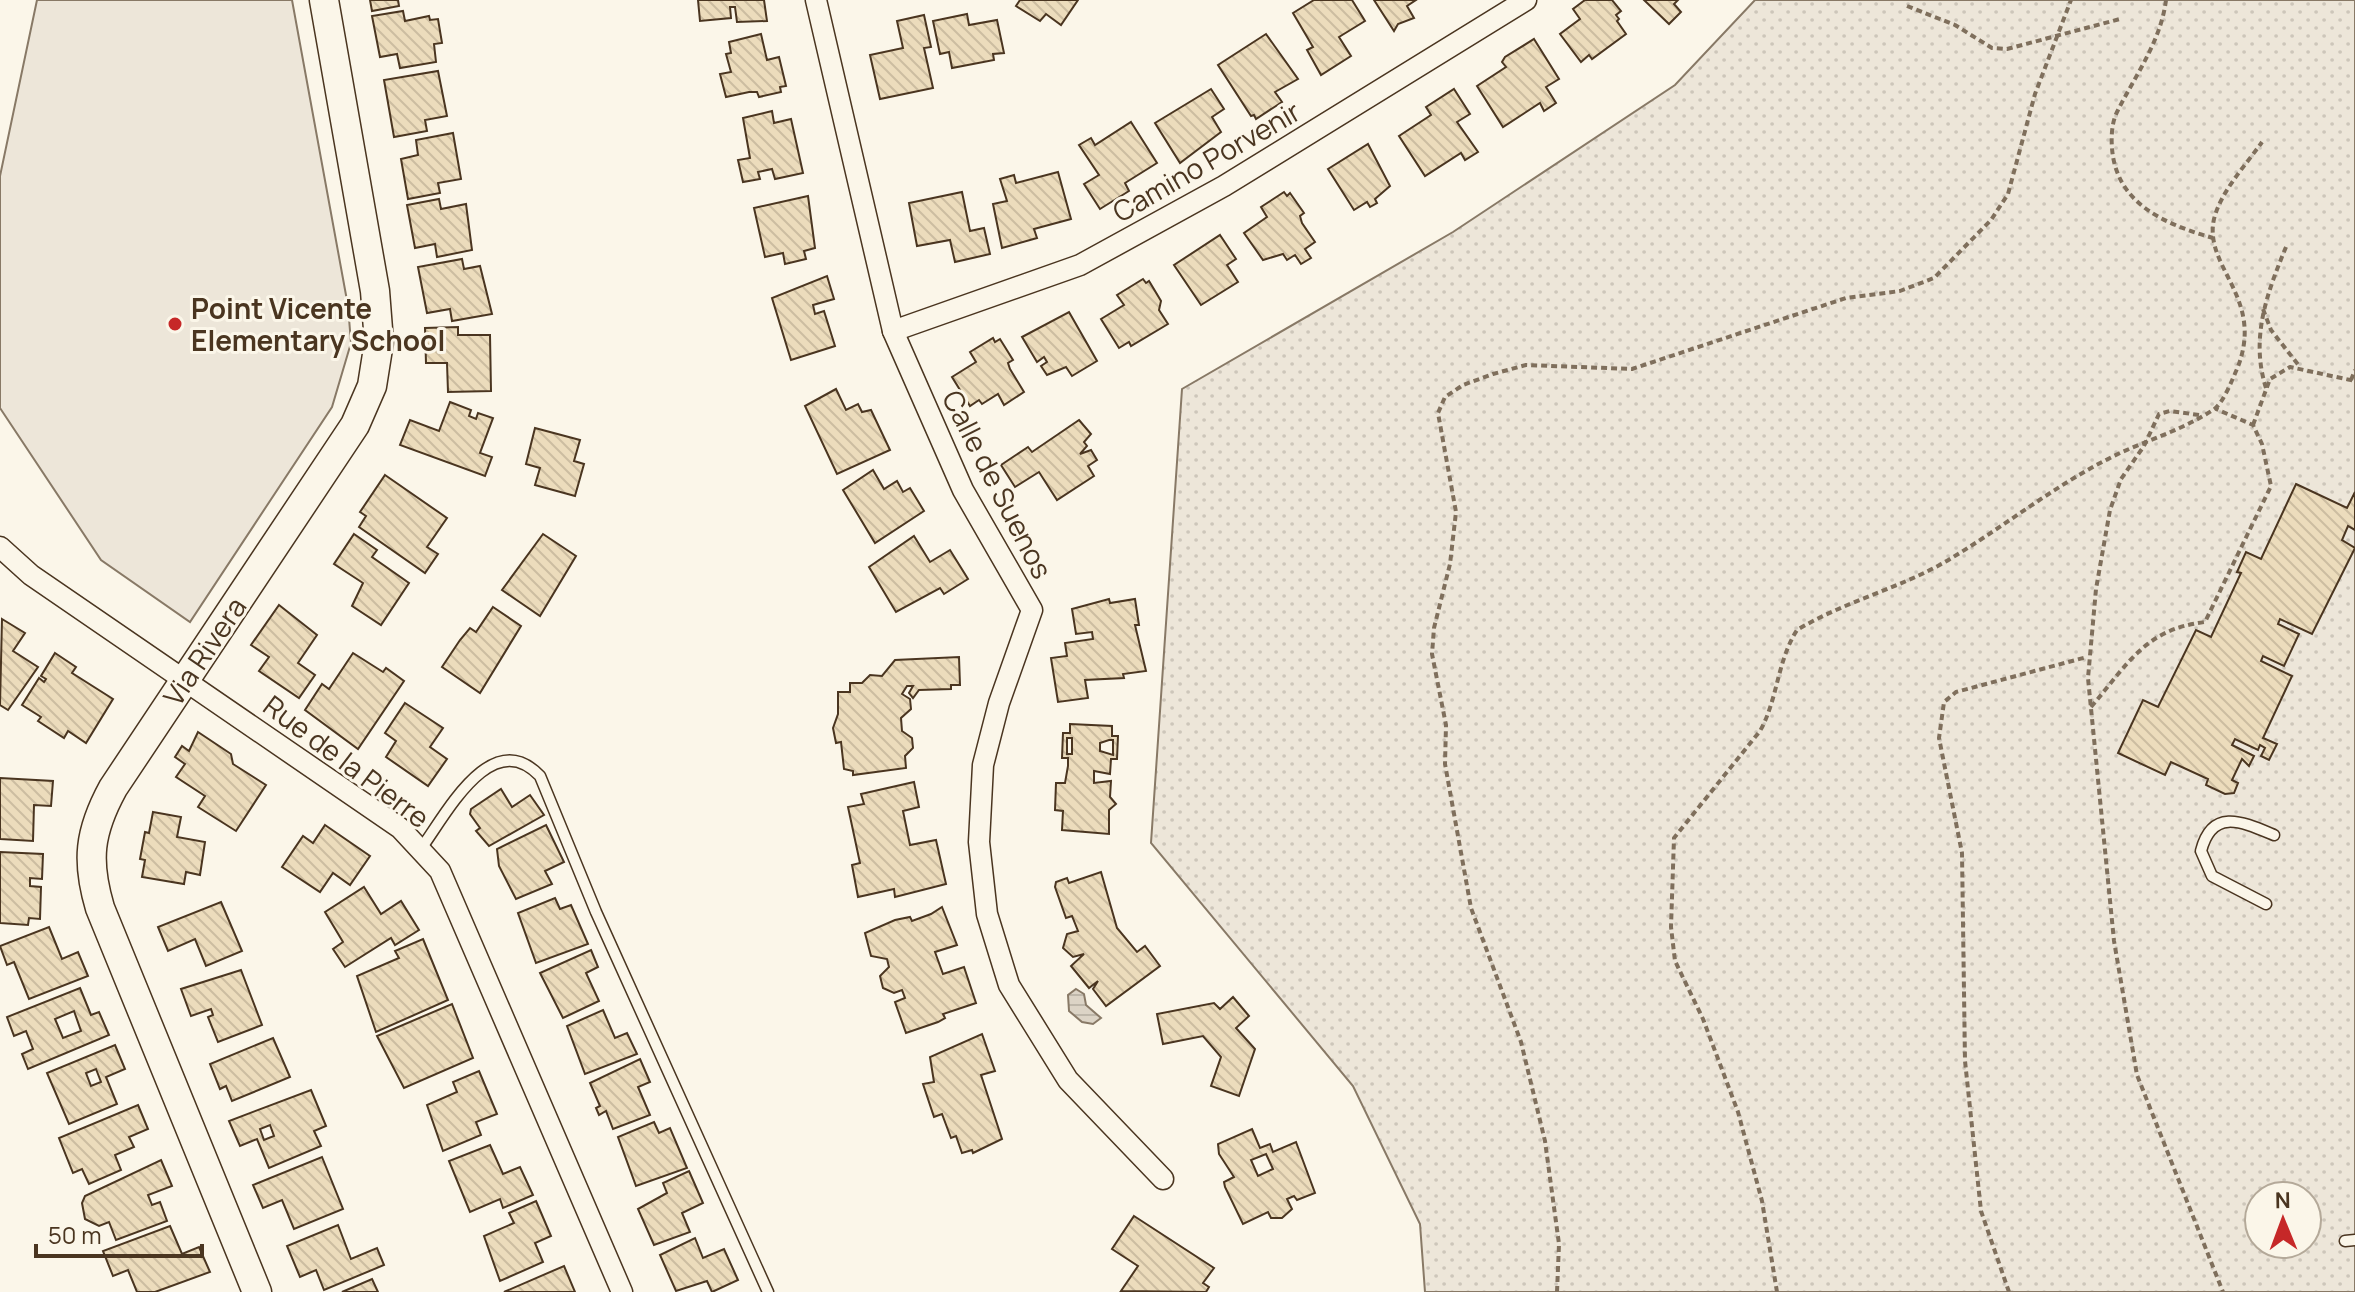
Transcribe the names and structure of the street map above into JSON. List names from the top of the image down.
{
  "streets": {
    "street": [
      "Camino Porvenir",
      "Calle de Suenos",
      "Via Rivera",
      "Rue de la Pierre"
    ]
  },
  "crossings": [
    ["Camino Porvenir", "Calle de Suenos"],
    ["Via Rivera", "Rue de la Pierre"]
  ],
  "places": ["Point Vicente Elementary School"],
  "scale_bar": "50 m",
  "north": "top"
}
